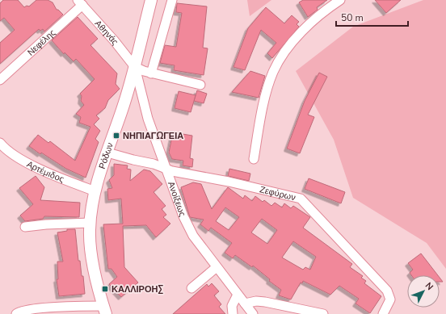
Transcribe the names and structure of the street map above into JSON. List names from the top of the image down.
{
  "streets": {
    "street": [
      "Αθηνάς",
      "Νεφέλης",
      "Ρόδων",
      "Αρτέμιδος",
      "Ζεφύρων",
      "Ανοίξεως"
    ]
  },
  "crossings": [
    ["Αθηνάς", "Νεφέλης"],
    ["Αθηνάς", "Ρόδων"],
    ["Αθηνάς", "Ανοίξεως"],
    ["Ρόδων", "Αρτέμιδος"],
    ["Ρόδων", "Ζεφύρων"],
    ["Ρόδων", "Ανοίξεως"],
    ["Ζεφύρων", "Ανοίξεως"]
  ],
  "places": {
    "transit": ["ΝΗΠΙΑΓΩΓΕΙΑ", "ΚΑΛΛΙΡΟΗΣ"]
  },
  "scale_bar": "50 m",
  "north": "top right"
}
